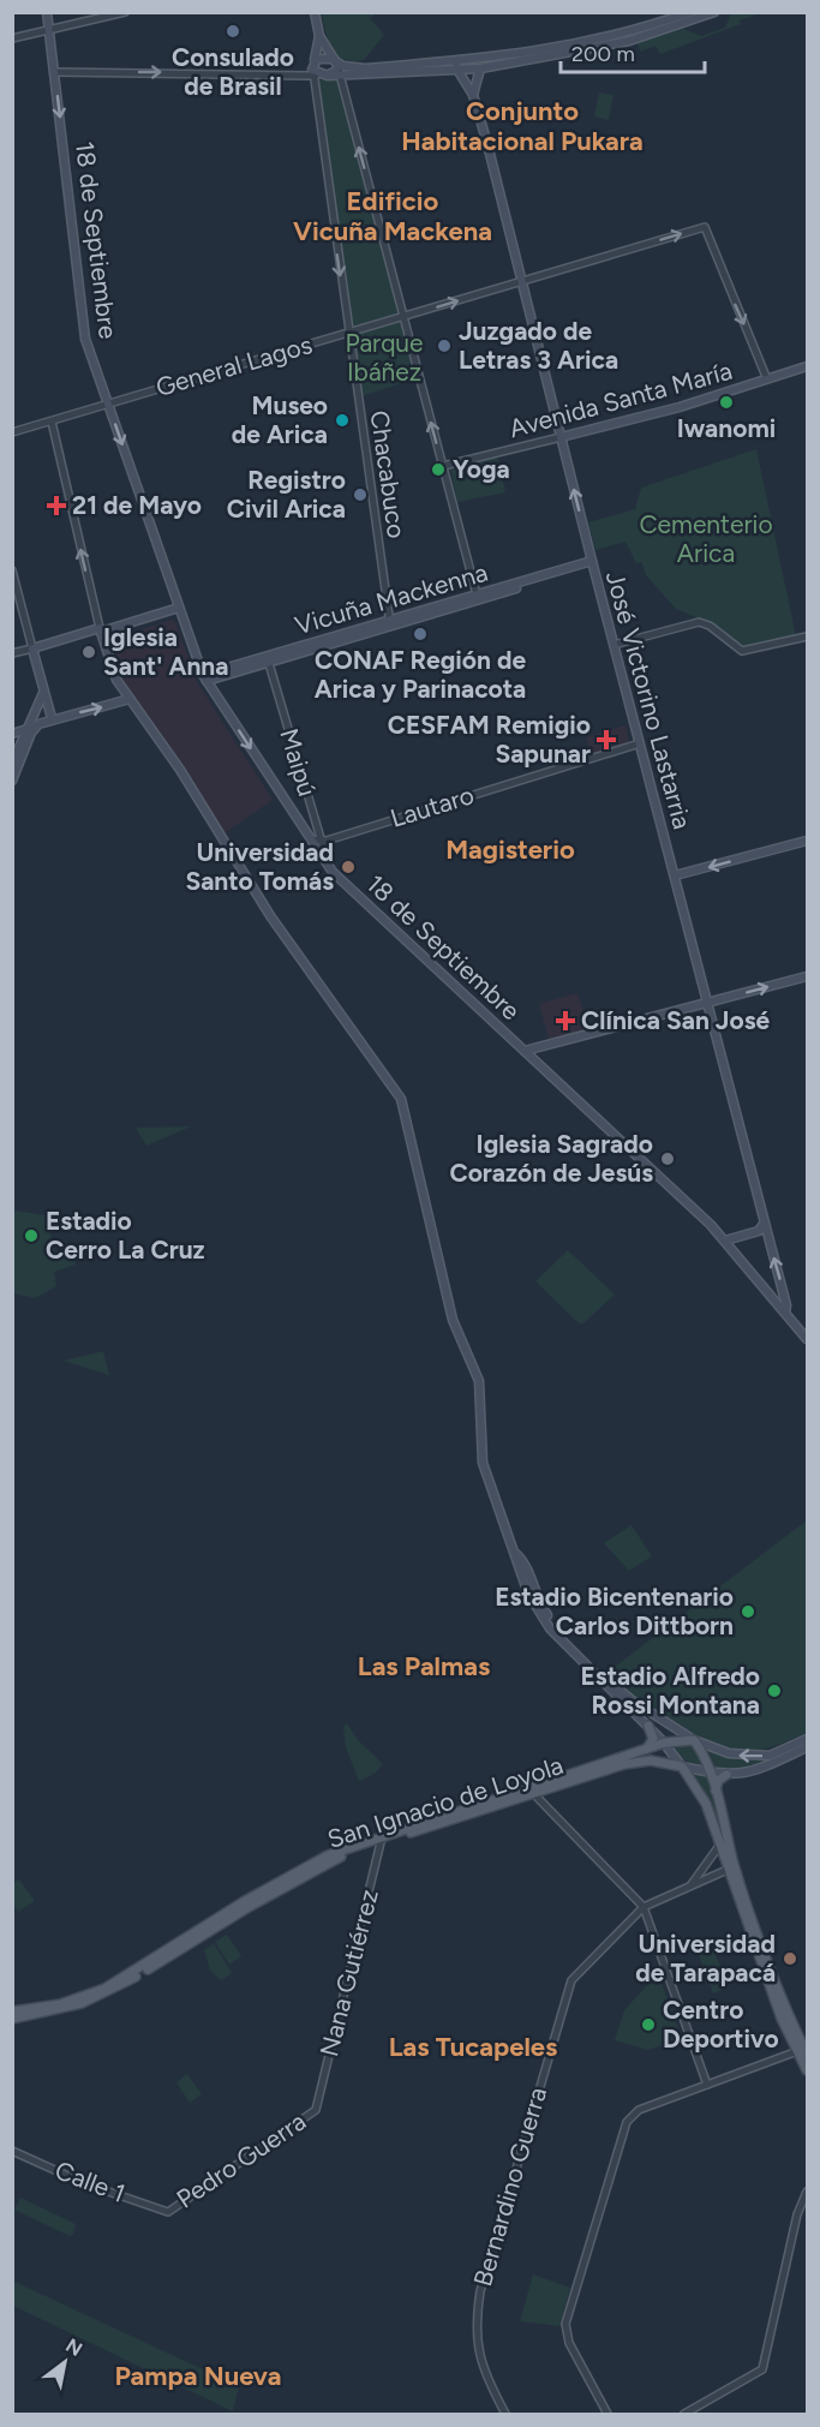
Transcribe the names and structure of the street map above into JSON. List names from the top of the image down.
{
  "streets": {
    "main road": [
      "18 de Septiembre",
      "Avenida Santa María",
      "Vicuña Mackenna",
      "José Victorino Lastarria",
      "San Ignacio de Loyola"
    ],
    "street": [
      "General Lagos",
      "Chacabuco",
      "Maipú",
      "Lautaro",
      "Nana Gutiérrez",
      "Pedro Guerra",
      "Calle 1",
      "Bernardino Guerra"
    ]
  },
  "crossings": [
    ["18 de Septiembre", "General Lagos"],
    ["18 de Septiembre", "Vicuña Mackenna"],
    ["18 de Septiembre", "José Victorino Lastarria"],
    ["18 de Septiembre", "Maipú"],
    ["General Lagos", "Avenida Santa María"],
    ["General Lagos", "Chacabuco"],
    ["General Lagos", "José Victorino Lastarria"],
    ["Avenida Santa María", "José Victorino Lastarria"],
    ["Chacabuco", "Vicuña Mackenna"],
    ["Vicuña Mackenna", "José Victorino Lastarria"],
    ["Vicuña Mackenna", "Maipú"],
    ["José Victorino Lastarria", "Lautaro"],
    ["Maipú", "Lautaro"],
    ["San Ignacio de Loyola", "Nana Gutiérrez"],
    ["Nana Gutiérrez", "Pedro Guerra"],
    ["Pedro Guerra", "Calle 1"]
  ],
  "one_way": ["18 de Septiembre"],
  "districts": [
    "Conjunto Habitacional Pukara",
    "Edificio Vicuña Mackena",
    "Magisterio",
    "Las Palmas",
    "Las Tucapeles",
    "Pampa Nueva"
  ],
  "parks": ["Parque Ibáñez", "Cementerio Arica"],
  "places": {
    "other": [
      "Consulado de Brasil",
      "Juzgado de Letras 3 Arica",
      "Iwanomi",
      "Museo de Arica",
      "Yoga",
      "Registro Civil Arica",
      "CONAF Región de Arica y Parinacota",
      "Iglesia Sant' Anna",
      "Universidad Santo Tomás",
      "Iglesia Sagrado Corazón de Jesús",
      "Estadio Cerro La Cruz",
      "Estadio Bicentenario Carlos Dittborn",
      "Estadio Alfredo Rossi Montana",
      "Universidad de Tarapacá",
      "Centro Deportivo"
    ],
    "health": ["21 de Mayo", "CESFAM Remigio Sapunar", "Clínica San José"]
  },
  "scale_bar": "200 m",
  "north": "top right"
}
